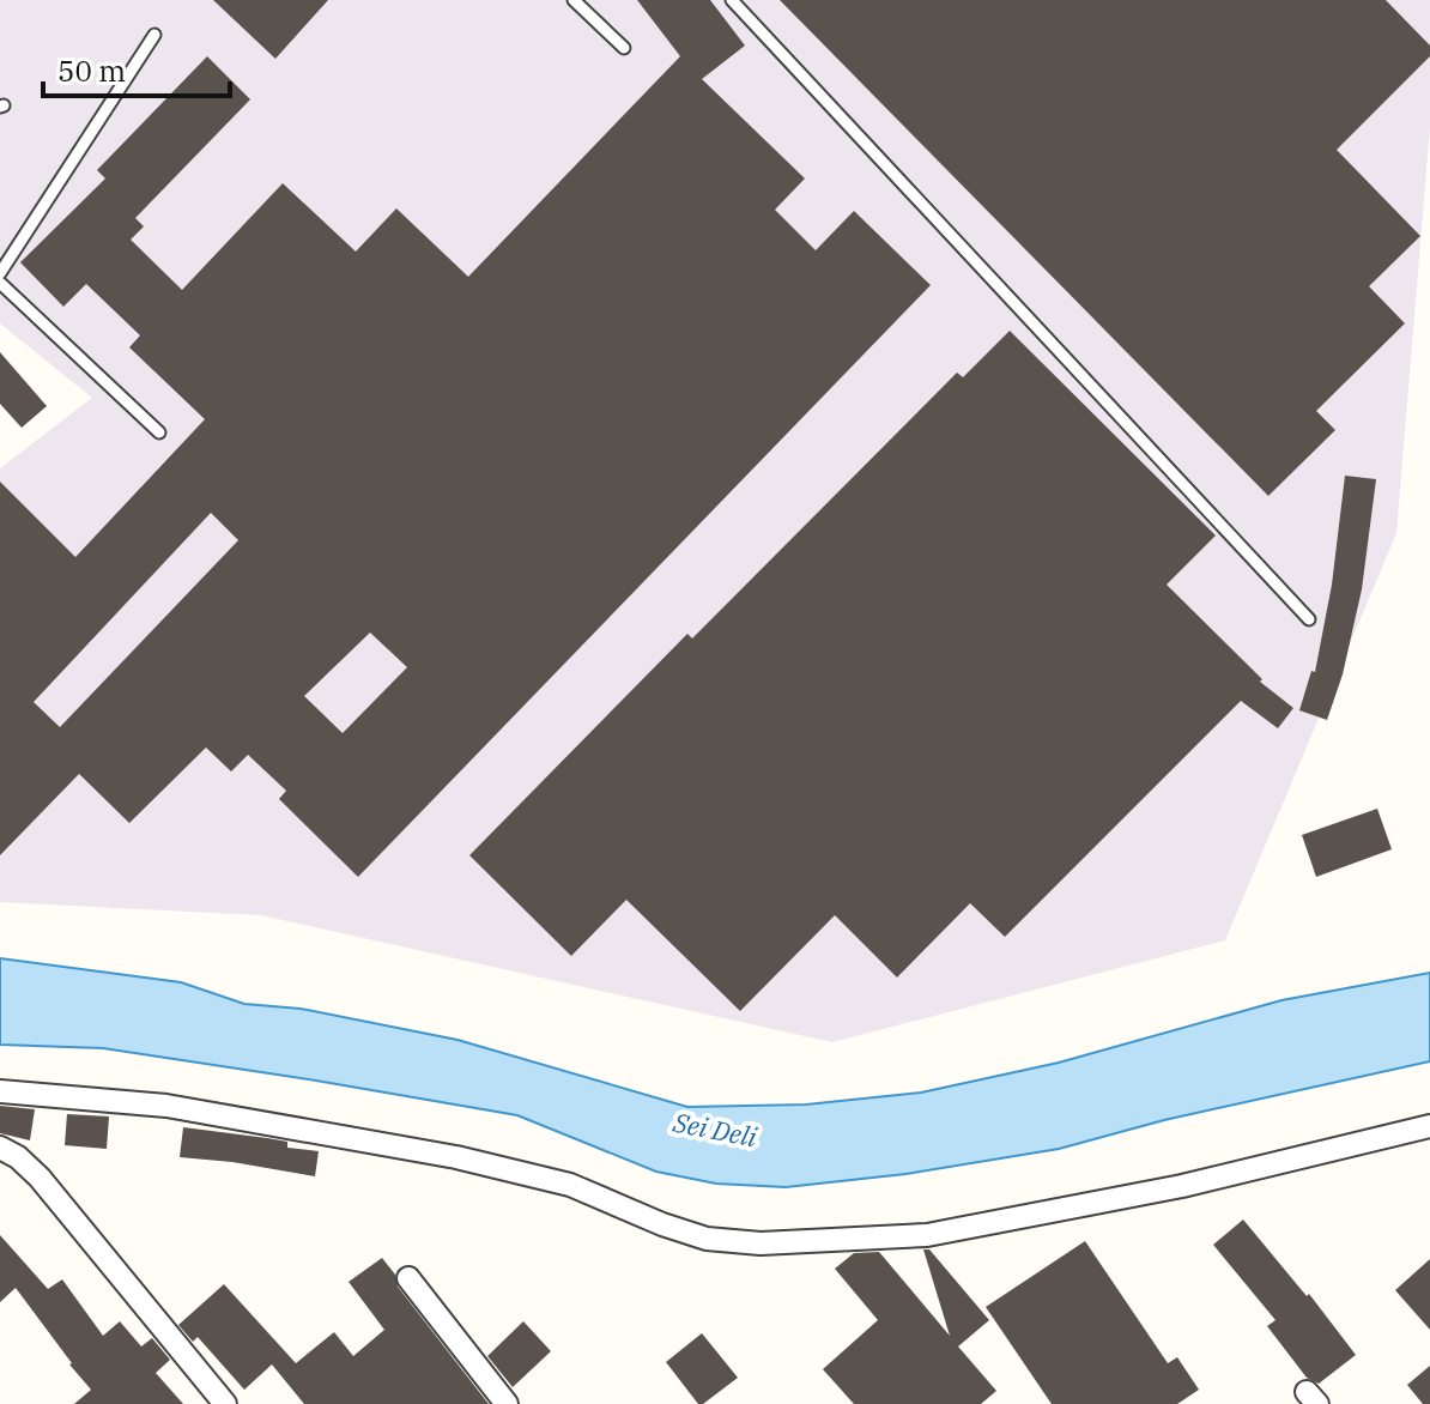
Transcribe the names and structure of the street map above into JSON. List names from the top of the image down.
{
  "water": ["Sei Deli"],
  "scale_bar": "50 m"
}
